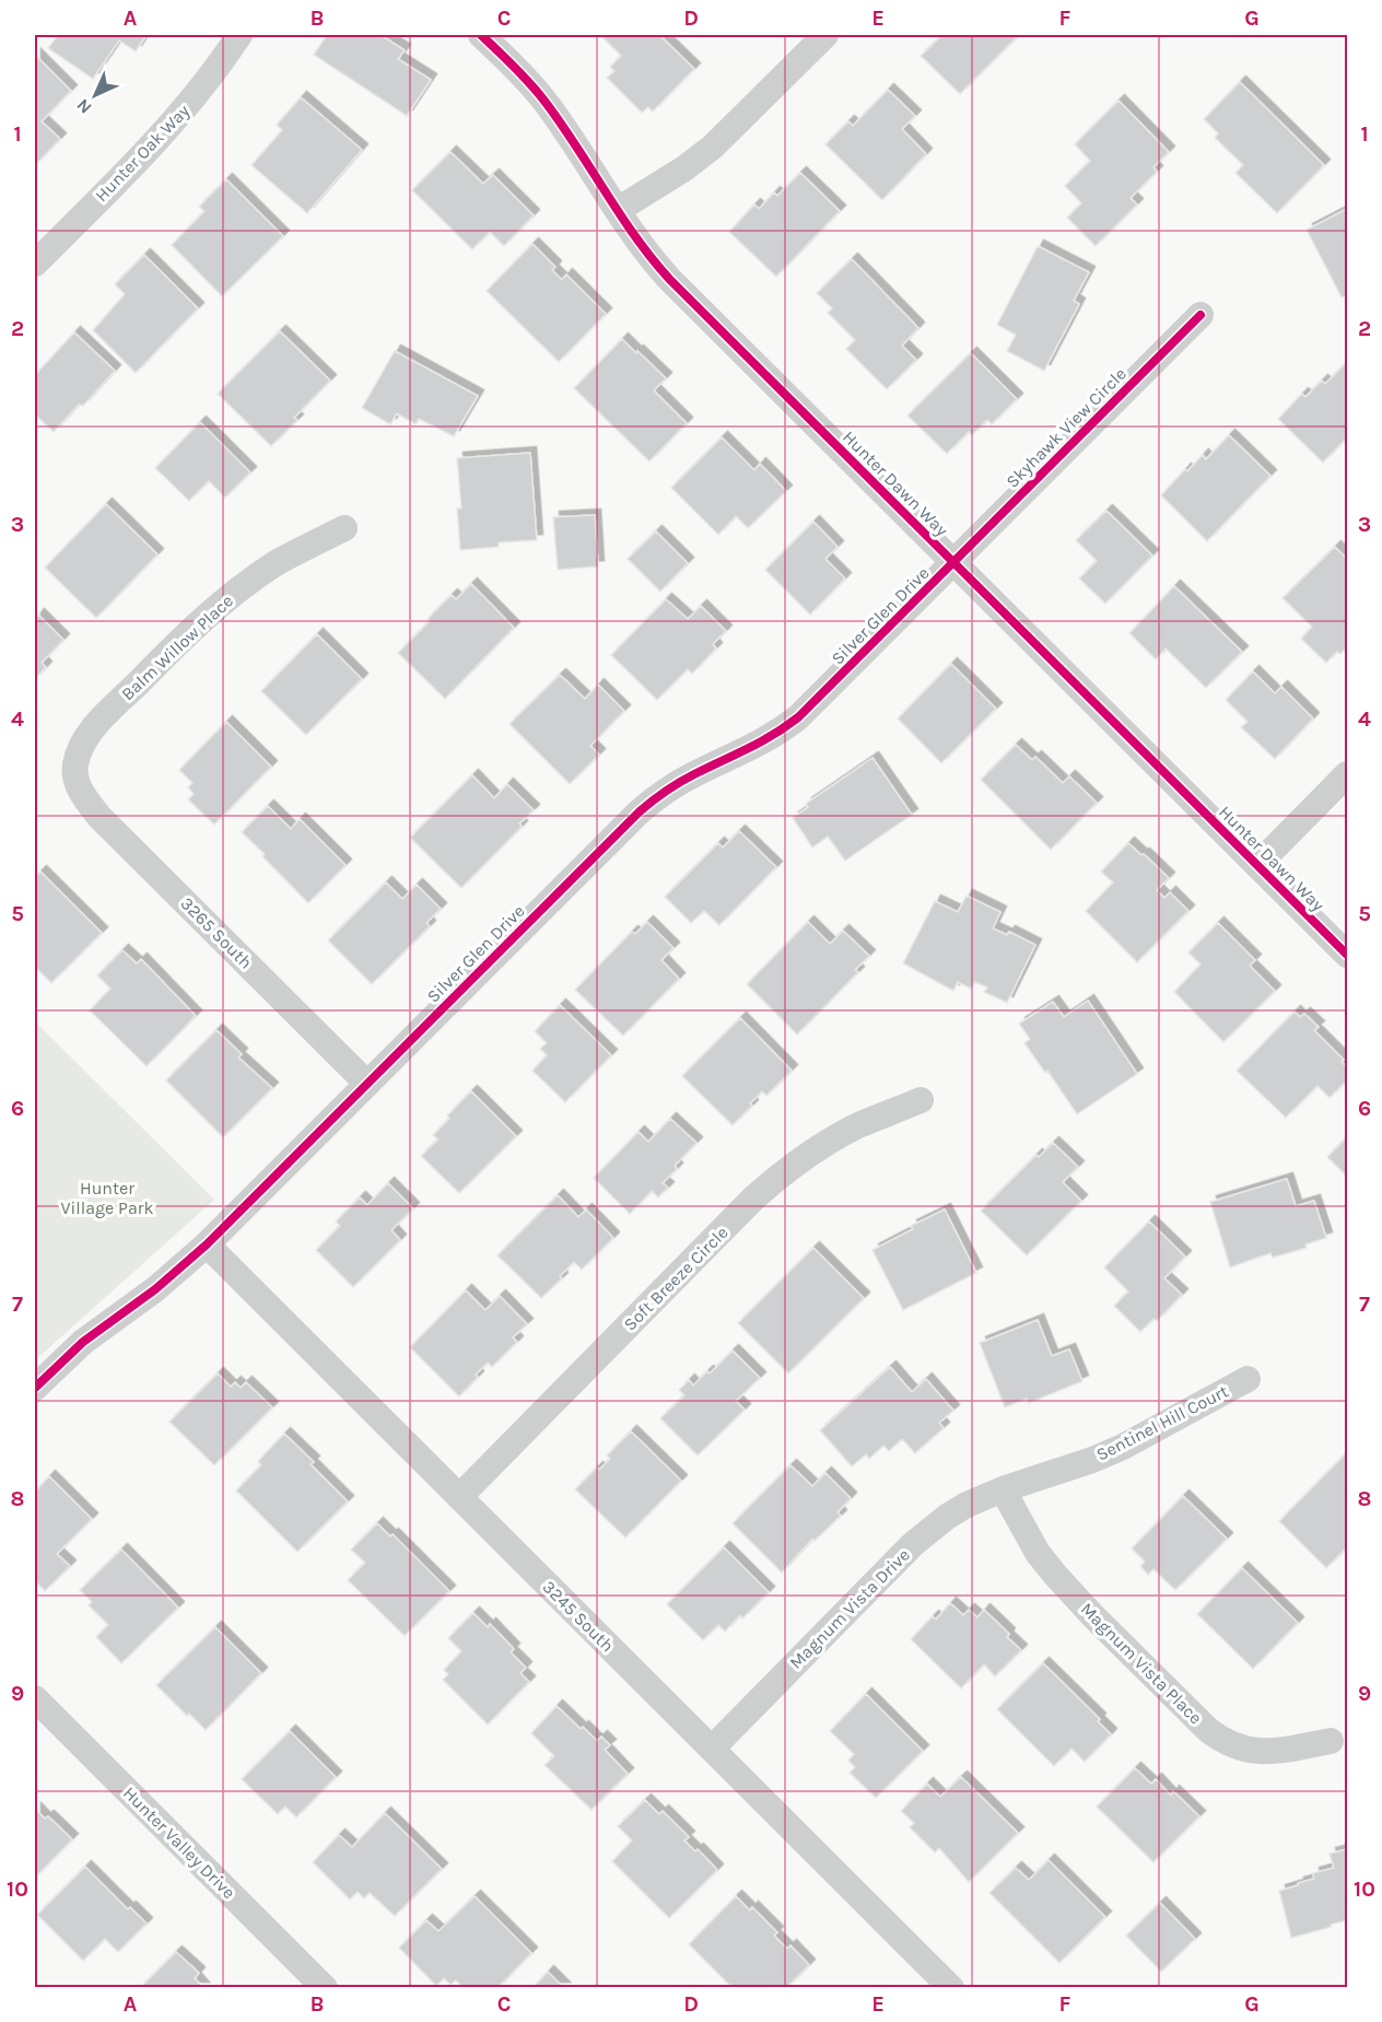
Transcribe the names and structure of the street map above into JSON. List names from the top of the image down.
{
  "streets": {
    "street": [
      "Hunter Oak Way",
      "Skyhawk View Circle",
      "Hunter Dawn Way",
      "Silver Glen Drive",
      "Balm Willow Place",
      "3265 South",
      "Soft Breeze Circle",
      "Sentinel Hill Court",
      "Magnum Vista Drive",
      "3245 South",
      "Magnum Vista Place",
      "Hunter Valley Drive"
    ]
  },
  "crossings": [
    ["Skyhawk View Circle", "Hunter Dawn Way"],
    ["Skyhawk View Circle", "Silver Glen Drive"],
    ["Hunter Dawn Way", "Silver Glen Drive"],
    ["Silver Glen Drive", "3265 South"],
    ["Silver Glen Drive", "3245 South"],
    ["Balm Willow Place", "3265 South"],
    ["Soft Breeze Circle", "3245 South"],
    ["Sentinel Hill Court", "Magnum Vista Drive"],
    ["Sentinel Hill Court", "Magnum Vista Place"],
    ["Magnum Vista Drive", "3245 South"],
    ["Magnum Vista Drive", "Magnum Vista Place"]
  ],
  "parks": ["Hunter Village Park"],
  "north": "bottom left",
  "grid": {
    "columns": [
      "A",
      "B",
      "C",
      "D",
      "E",
      "F",
      "G"
    ],
    "rows": [
      "1",
      "2",
      "3",
      "4",
      "5",
      "6",
      "7",
      "8",
      "9",
      "10"
    ]
  }
}
